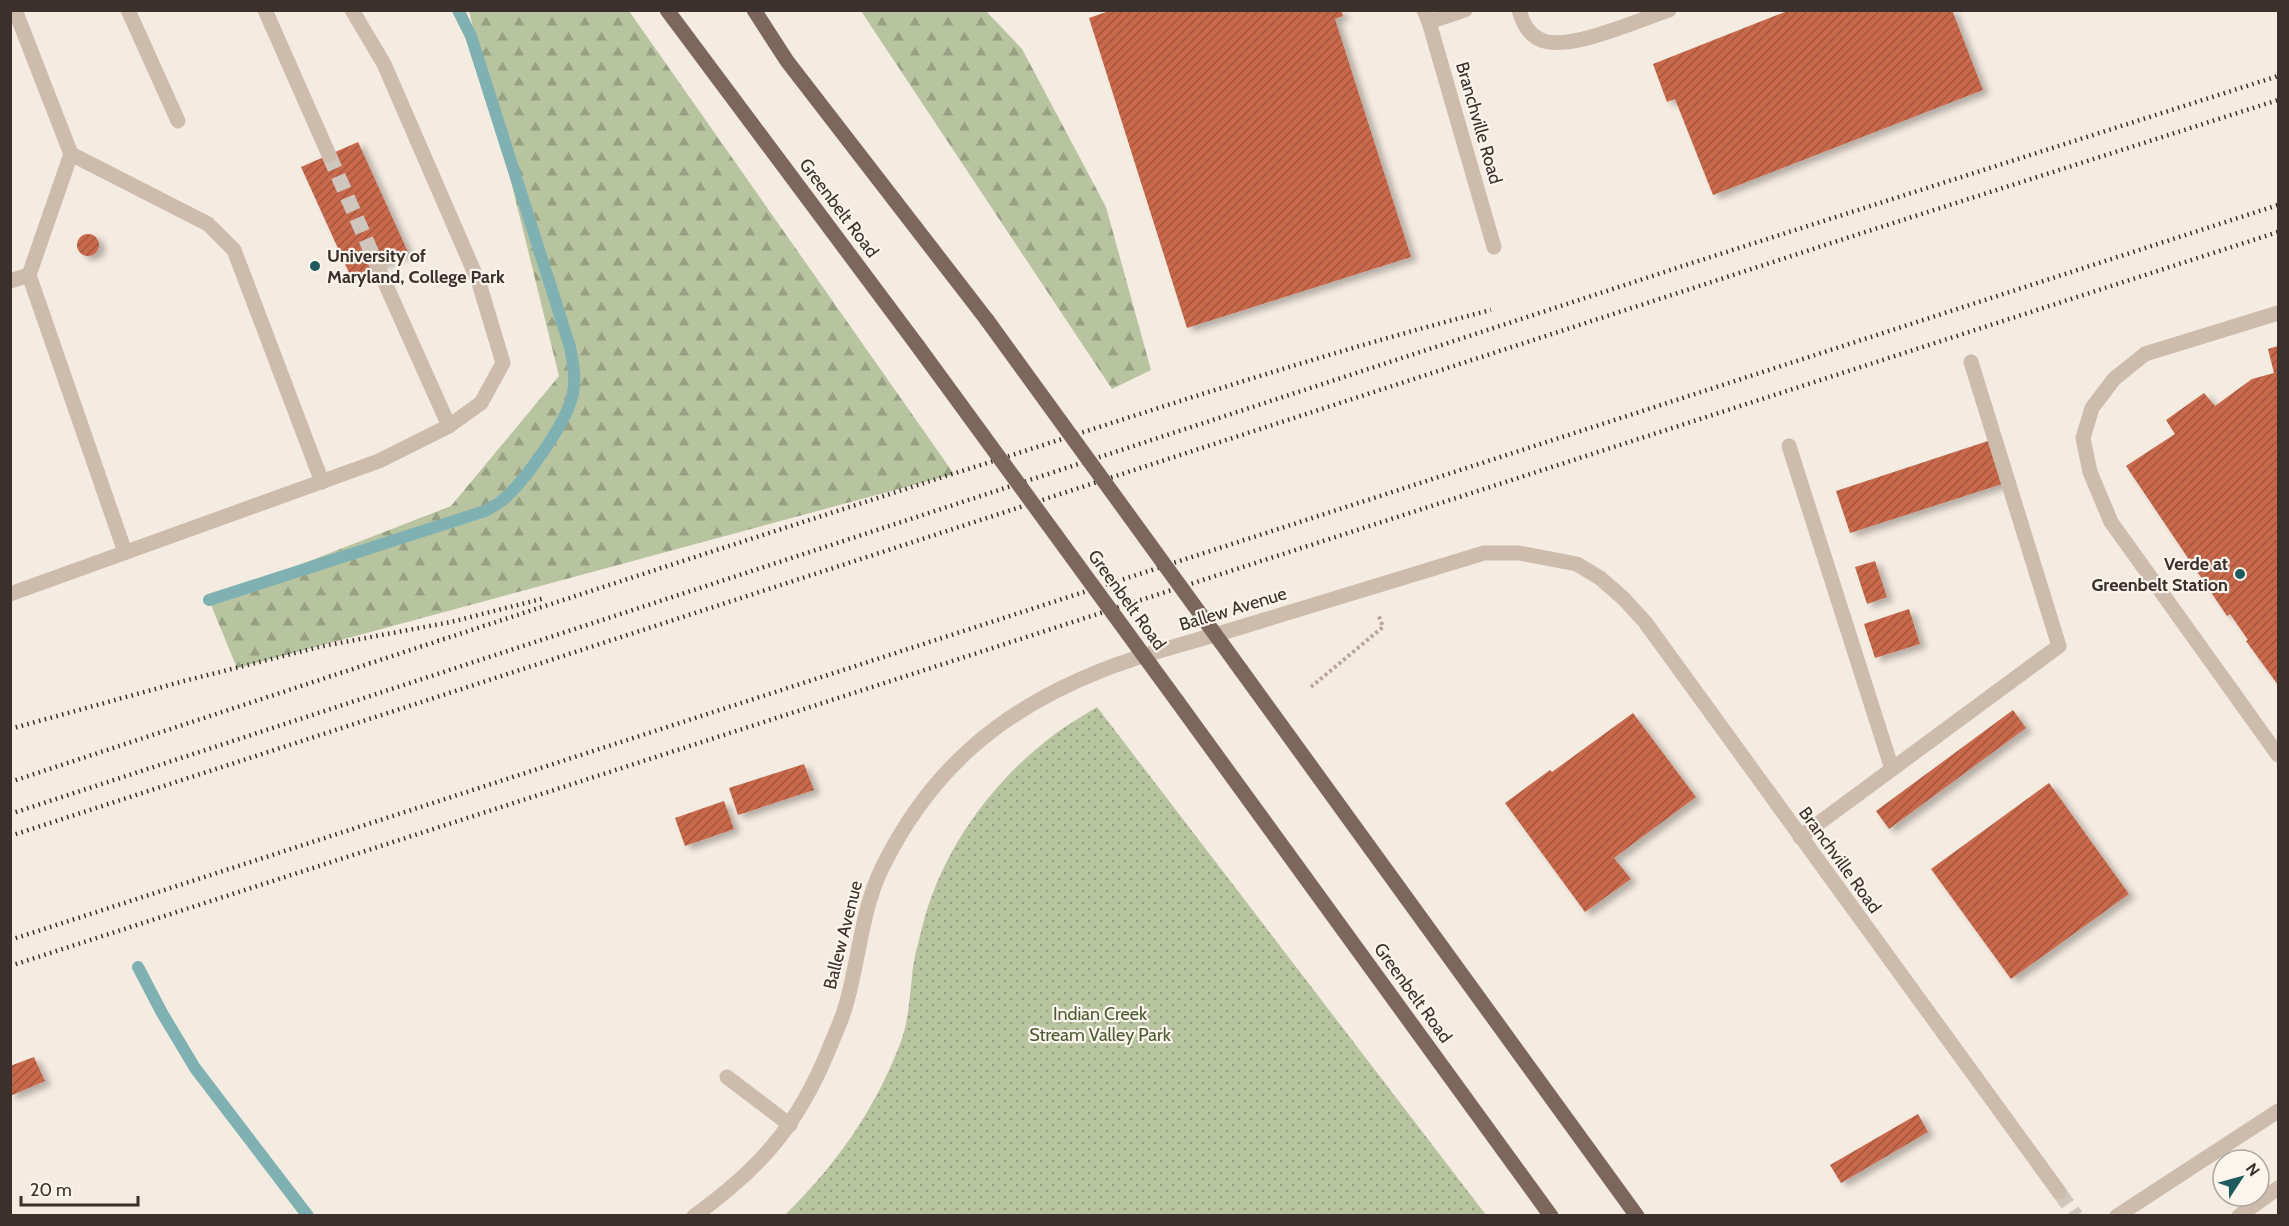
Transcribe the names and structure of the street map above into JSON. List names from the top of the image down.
{
  "streets": {
    "main road": ["Greenbelt Road"],
    "street": ["Branchville Road", "Ballew Avenue"]
  },
  "crossings": [
    ["Branchville Road", "Ballew Avenue"]
  ],
  "parks": ["Indian Creek Stream Valley Park"],
  "places": ["University of Maryland, College Park", "Verde at Greenbelt Station"],
  "scale_bar": "20 m",
  "north": "top right"
}
